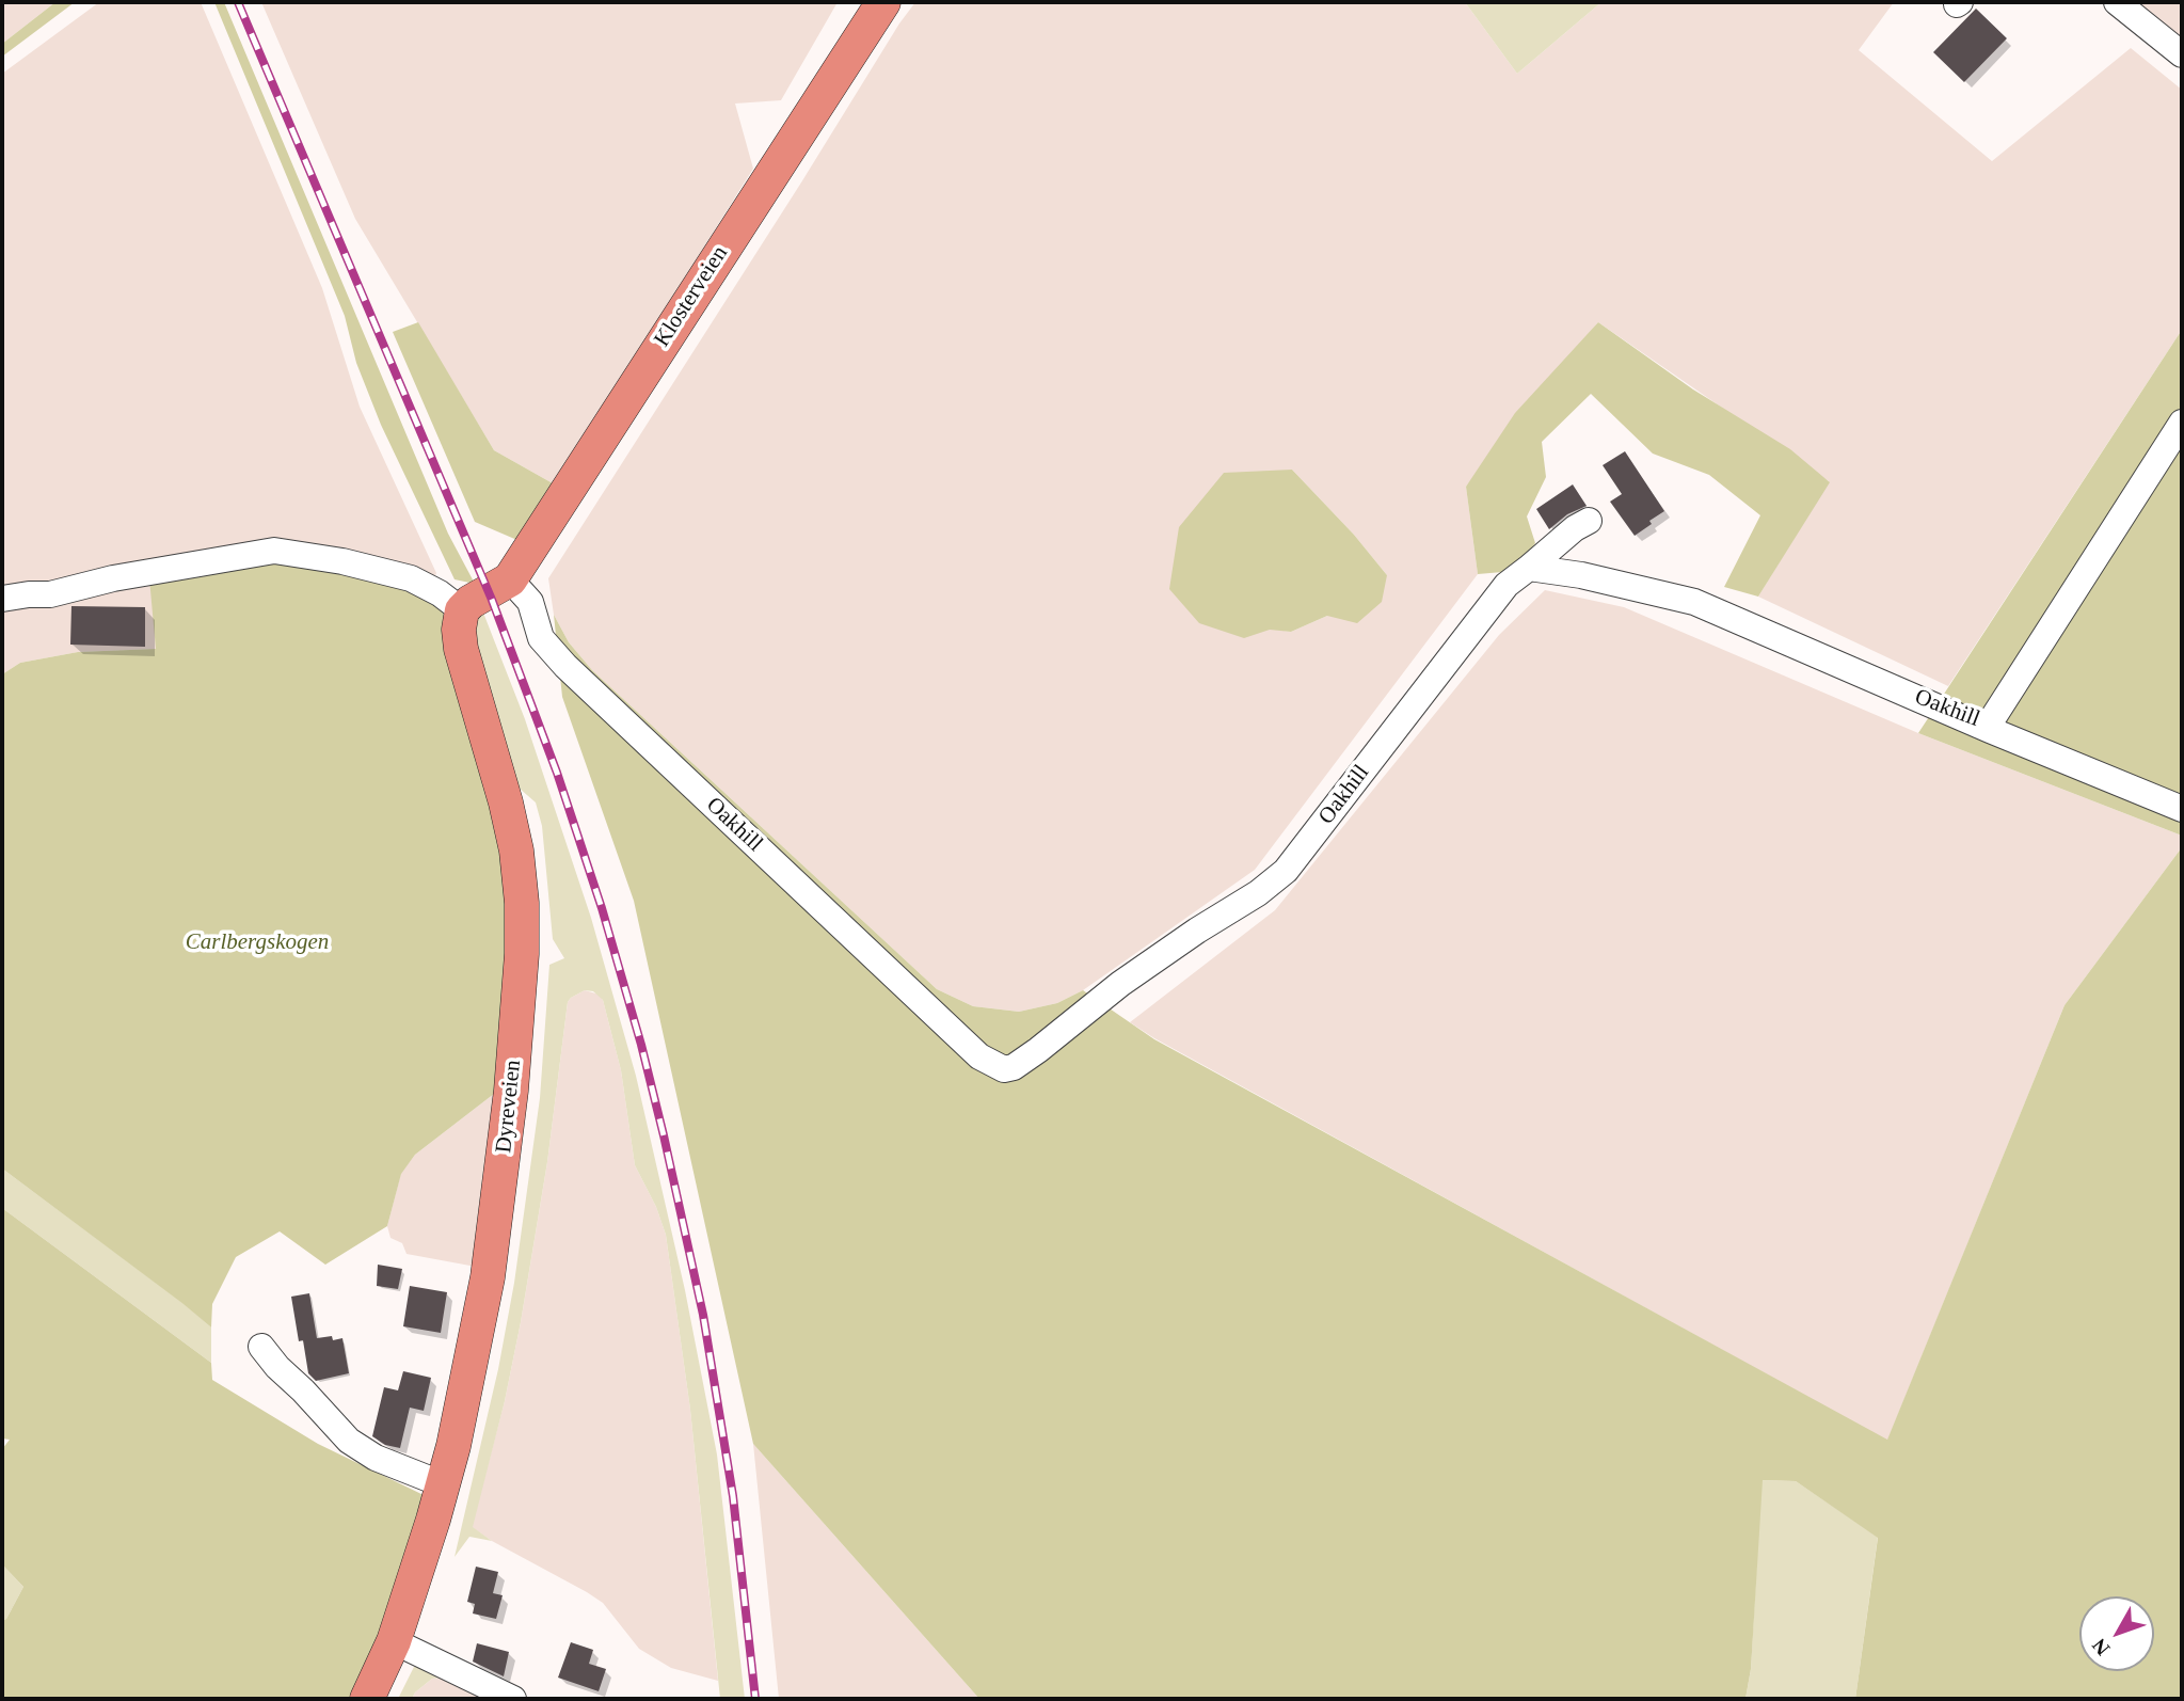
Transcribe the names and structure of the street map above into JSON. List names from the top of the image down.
{
  "streets": {
    "main road": ["Klosterveien", "Dyreveien"],
    "street": ["Oakhill"]
  },
  "crossings": [
    ["Klosterveien", "Oakhill"]
  ],
  "parks": ["Carlbergskogen"],
  "north": "bottom left"
}
